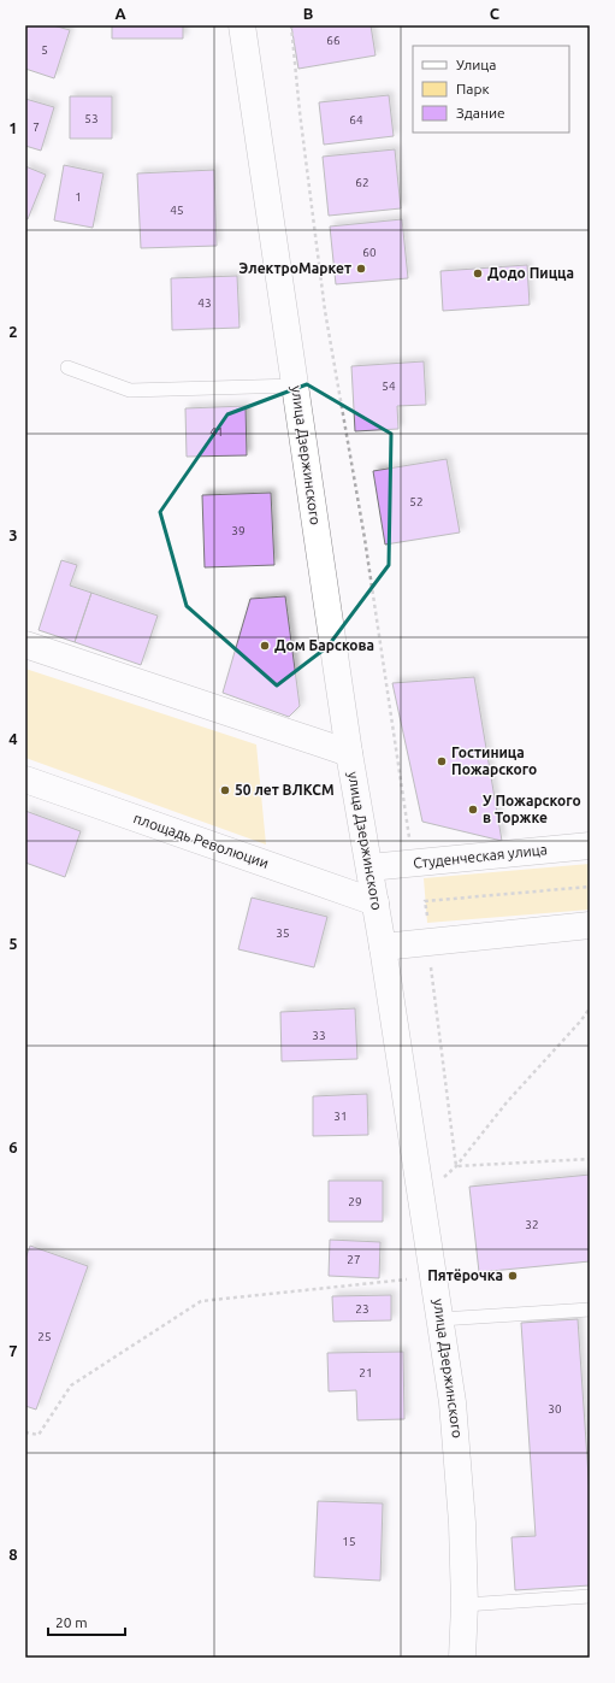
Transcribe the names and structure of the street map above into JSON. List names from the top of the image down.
{
  "streets": {
    "main road": ["улица Дзержинского", "площадь Революции", "Студенческая улица"]
  },
  "crossings": [
    ["улица Дзержинского", "площадь Революции"],
    ["улица Дзержинского", "Студенческая улица"]
  ],
  "places": [
    "ЭлектроМаркет",
    "Додо Пицца",
    "Дом Барскова",
    "Гостиница Пожарского",
    "50 лет ВЛКСМ",
    "У Пожарского в Торжке",
    "Пятёрочка"
  ],
  "house_numbers": [
    "66",
    "5",
    "53",
    "64",
    "7",
    "62",
    "1",
    "45",
    "60",
    "43",
    "54",
    "41",
    "52",
    "39",
    "35",
    "33",
    "31",
    "29",
    "32",
    "27",
    "23",
    "25",
    "21",
    "30",
    "15"
  ],
  "legend": ["Улица", "Парк", "Здание"],
  "scale_bar": "20 m",
  "grid": {
    "columns": ["A", "B", "C"],
    "rows": [
      "1",
      "2",
      "3",
      "4",
      "5",
      "6",
      "7",
      "8"
    ]
  }
}
